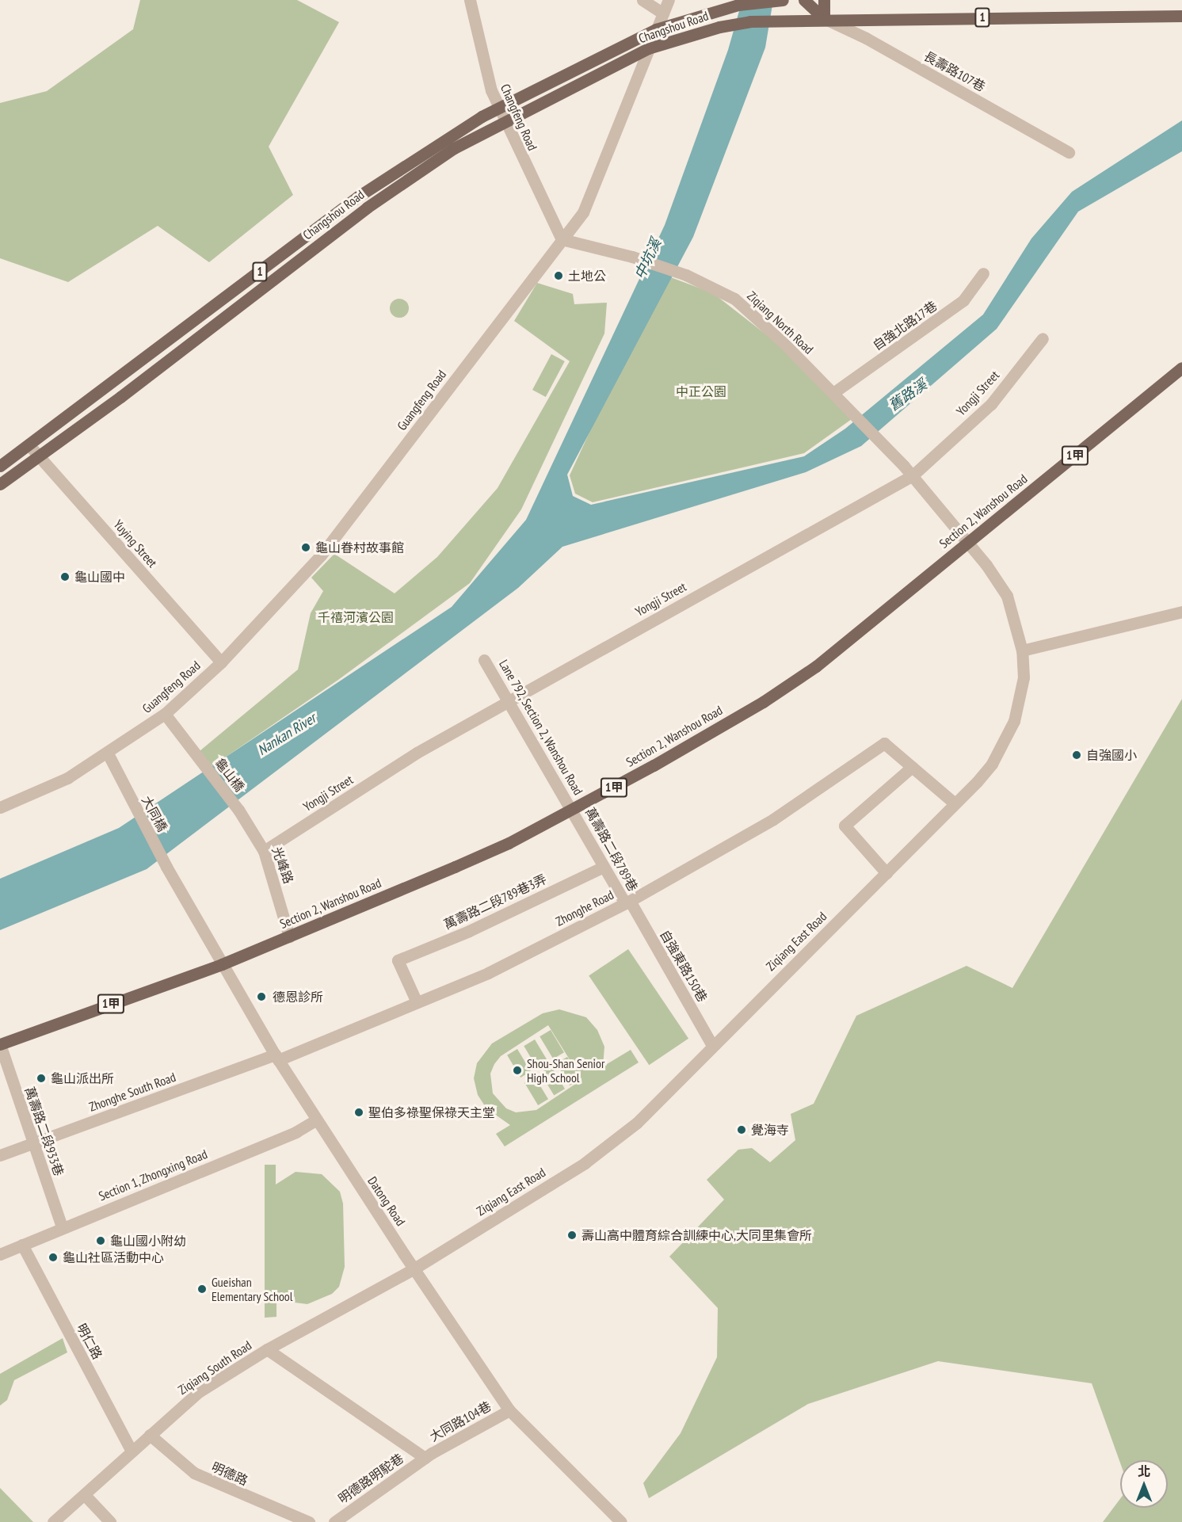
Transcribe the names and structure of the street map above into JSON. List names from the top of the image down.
{
  "streets": {
    "main road": [
      "1",
      "Changshou Road",
      "1甲",
      "Section 2, Wanshou Road"
    ],
    "street": [
      "長壽路107巷",
      "Changfeng Road",
      "Ziqiang North Road",
      "自強北路17巷",
      "Yongji Street",
      "Guangfeng Road",
      "Yuying Street",
      "Lane 792, Section 2, Wanshou Road",
      "龜山橋",
      "大同橋",
      "萬壽路二段789巷",
      "光峰路",
      "萬壽路二段789巷3弄",
      "Zhonghe Road",
      "Ziqiang East Road",
      "自強東路150巷",
      "Zhonghe South Road",
      "萬壽路二段933巷",
      "Section 1, Zhongxing Road",
      "Datong Road",
      "明仁路",
      "Ziqiang South Road",
      "大同路104巷",
      "明德路",
      "明德路明駝巷"
    ]
  },
  "crossings": [
    ["1", "Changshou Road"],
    ["1", "長壽路107巷"],
    ["Changshou Road", "長壽路107巷"],
    ["Changshou Road", "Changfeng Road"],
    ["Changshou Road", "Guangfeng Road"],
    ["Changshou Road", "Yuying Street"],
    ["Changfeng Road", "Ziqiang North Road"],
    ["Changfeng Road", "Guangfeng Road"],
    ["Ziqiang North Road", "自強北路17巷"],
    ["Ziqiang North Road", "Yongji Street"],
    ["Ziqiang North Road", "Guangfeng Road"],
    ["Yongji Street", "Lane 792, Section 2, Wanshou Road"],
    ["Yongji Street", "光峰路"],
    ["Guangfeng Road", "Yuying Street"],
    ["Guangfeng Road", "龜山橋"],
    ["Guangfeng Road", "大同橋"],
    ["Section 2, Wanshou Road", "Lane 792, Section 2, Wanshou Road"],
    ["Section 2, Wanshou Road", "萬壽路二段789巷"],
    ["Section 2, Wanshou Road", "光峰路"],
    ["Section 2, Wanshou Road", "Ziqiang East Road"],
    ["Section 2, Wanshou Road", "萬壽路二段933巷"],
    ["Section 2, Wanshou Road", "Datong Road"],
    ["Lane 792, Section 2, Wanshou Road", "萬壽路二段789巷"],
    ["龜山橋", "光峰路"],
    ["大同橋", "Datong Road"],
    ["萬壽路二段789巷", "萬壽路二段789巷3弄"],
    ["萬壽路二段789巷", "Zhonghe Road"],
    ["萬壽路二段789巷", "自強東路150巷"],
    ["萬壽路二段789巷3弄", "Zhonghe Road"],
    ["Zhonghe Road", "自強東路150巷"],
    ["Zhonghe Road", "Zhonghe South Road"],
    ["Zhonghe Road", "Datong Road"],
    ["Ziqiang East Road", "自強東路150巷"],
    ["Ziqiang East Road", "Datong Road"],
    ["Ziqiang East Road", "Ziqiang South Road"],
    ["Zhonghe South Road", "萬壽路二段933巷"],
    ["Zhonghe South Road", "Datong Road"],
    ["萬壽路二段933巷", "Section 1, Zhongxing Road"],
    ["Section 1, Zhongxing Road", "Datong Road"],
    ["Section 1, Zhongxing Road", "明仁路"],
    ["Datong Road", "Ziqiang South Road"],
    ["Datong Road", "大同路104巷"],
    ["明仁路", "Ziqiang South Road"],
    ["Ziqiang South Road", "明德路"],
    ["大同路104巷", "明德路明駝巷"]
  ],
  "water": ["中坑溪", "舊路溪", "Nankan River"],
  "parks": ["中正公園", "千禧河濱公園"],
  "places": [
    "土地公",
    "龜山眷村故事館",
    "龜山國中",
    "自強國小",
    "德恩診所",
    "Shou-Shan Senior High School",
    "龜山派出所",
    "聖伯多祿聖保祿天主堂",
    "覺海寺",
    "壽山高中體育綜合訓練中心,大同里集會所",
    "龜山國小附幼",
    "龜山社區活動中心",
    "Gueishan Elementary School"
  ],
  "north": "top"
}
